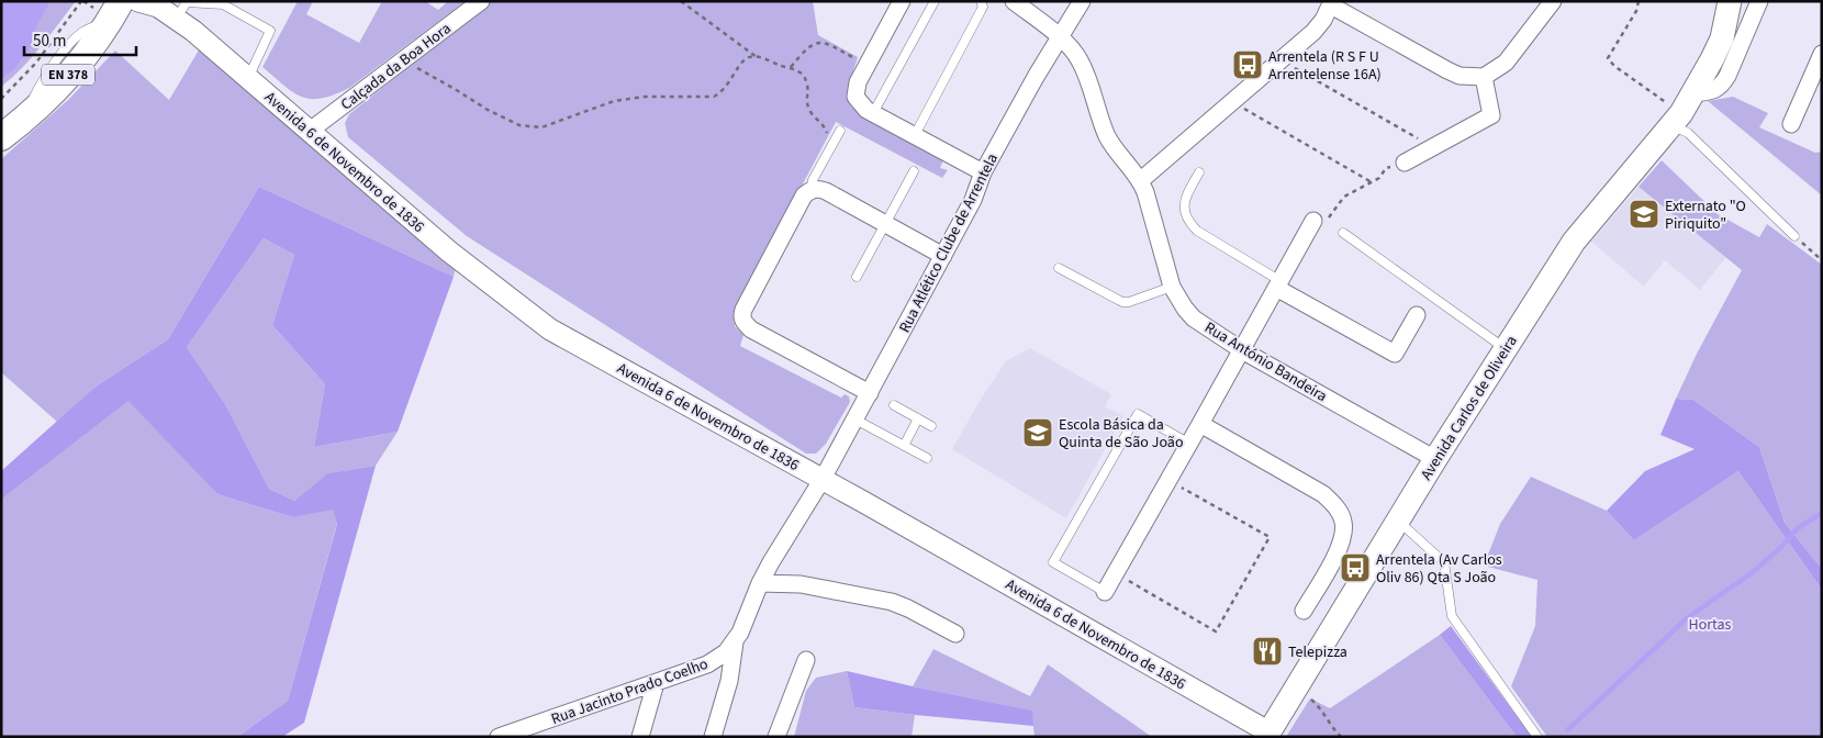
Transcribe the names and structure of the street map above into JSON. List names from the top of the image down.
{
  "streets": {
    "main road": ["EN 378", "Avenida Carlos de Oliveira"],
    "street": [
      "Calçada da Boa Hora",
      "Avenida 6 de Novembro de 1836",
      "Rua Atlético Clube de Arrentela",
      "Rua António Bandeira",
      "Rua Jacinto Prado Coelho"
    ]
  },
  "crossings": [
    ["Calçada da Boa Hora", "Avenida 6 de Novembro de 1836"],
    ["Avenida 6 de Novembro de 1836", "Rua Atlético Clube de Arrentela"],
    ["Avenida 6 de Novembro de 1836", "Avenida Carlos de Oliveira"],
    ["Avenida 6 de Novembro de 1836", "Rua Jacinto Prado Coelho"],
    ["Rua Atlético Clube de Arrentela", "Rua António Bandeira"],
    ["Rua Atlético Clube de Arrentela", "Rua Jacinto Prado Coelho"],
    ["Rua António Bandeira", "Avenida Carlos de Oliveira"]
  ],
  "parks": ["Hortas"],
  "places": {
    "bus stop": ["Arrentela (R S F U Arrentelense 16A)", "Arrentela (Av Carlos Oliv 86) Qta S João"],
    "school or university": ["Externato \"O Piriquito\"", "Escola Básica da Quinta de São João"],
    "restaurant": ["Telepizza"]
  },
  "scale_bar": "50 m"
}
